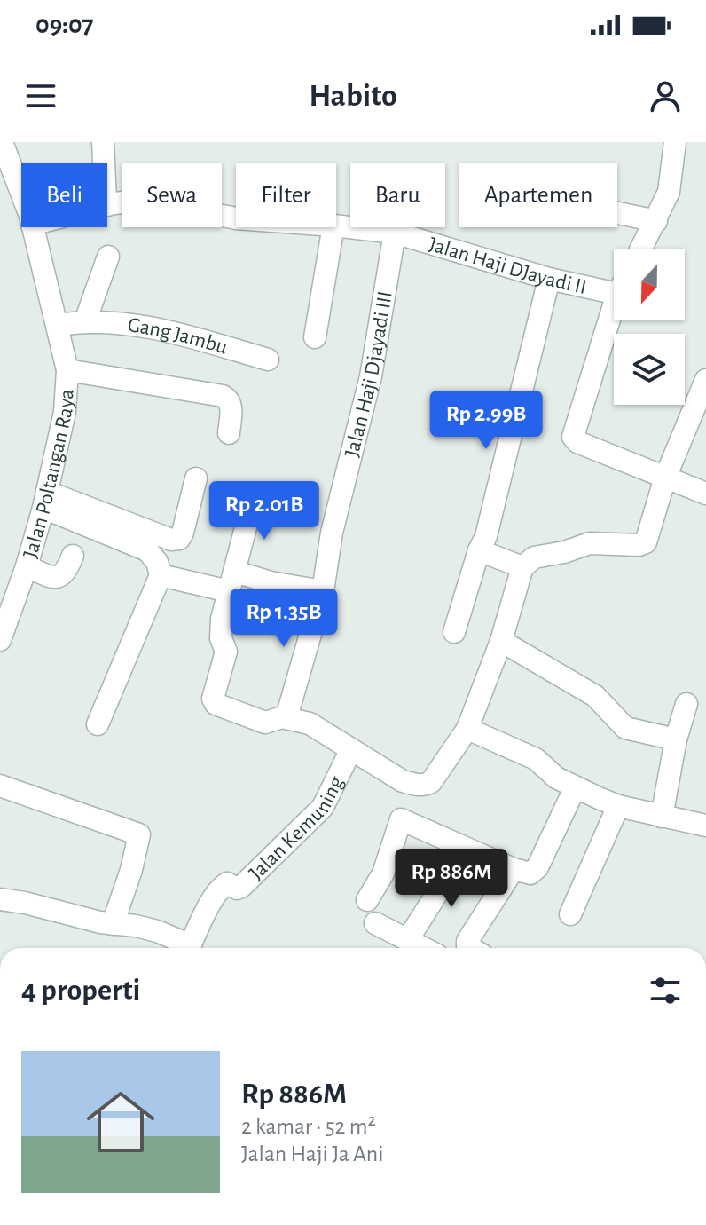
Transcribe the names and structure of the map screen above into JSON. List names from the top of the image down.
{
  "streets": {
    "street": [
      "Jalan Haji DJayadi II",
      "Gang Jambu",
      "Jalan Haji Djayadi III",
      "Jalan Poltangan Raya",
      "Jalan Kemuning"
    ]
  },
  "crossings": [
    ["Jalan Haji DJayadi II", "Jalan Haji Djayadi III"],
    ["Gang Jambu", "Jalan Poltangan Raya"]
  ],
  "north": "bottom",
  "page": {
    "status": "09:07",
    "header": "Habito",
    "chip": [
      "Beli",
      "Sewa",
      "Filter",
      "Baru",
      "Apartemen"
    ],
    "price": [
      "Rp 2.99B",
      "Rp 2.01B",
      "Rp 1.35B",
      "Rp 886M"
    ],
    "heading": "4 properti",
    "list": [
      {
        "name": "Rp 886M",
        "note": "2 kamar · 52 m² · Jalan Haji Ja Ani"
      }
    ]
  }
}
